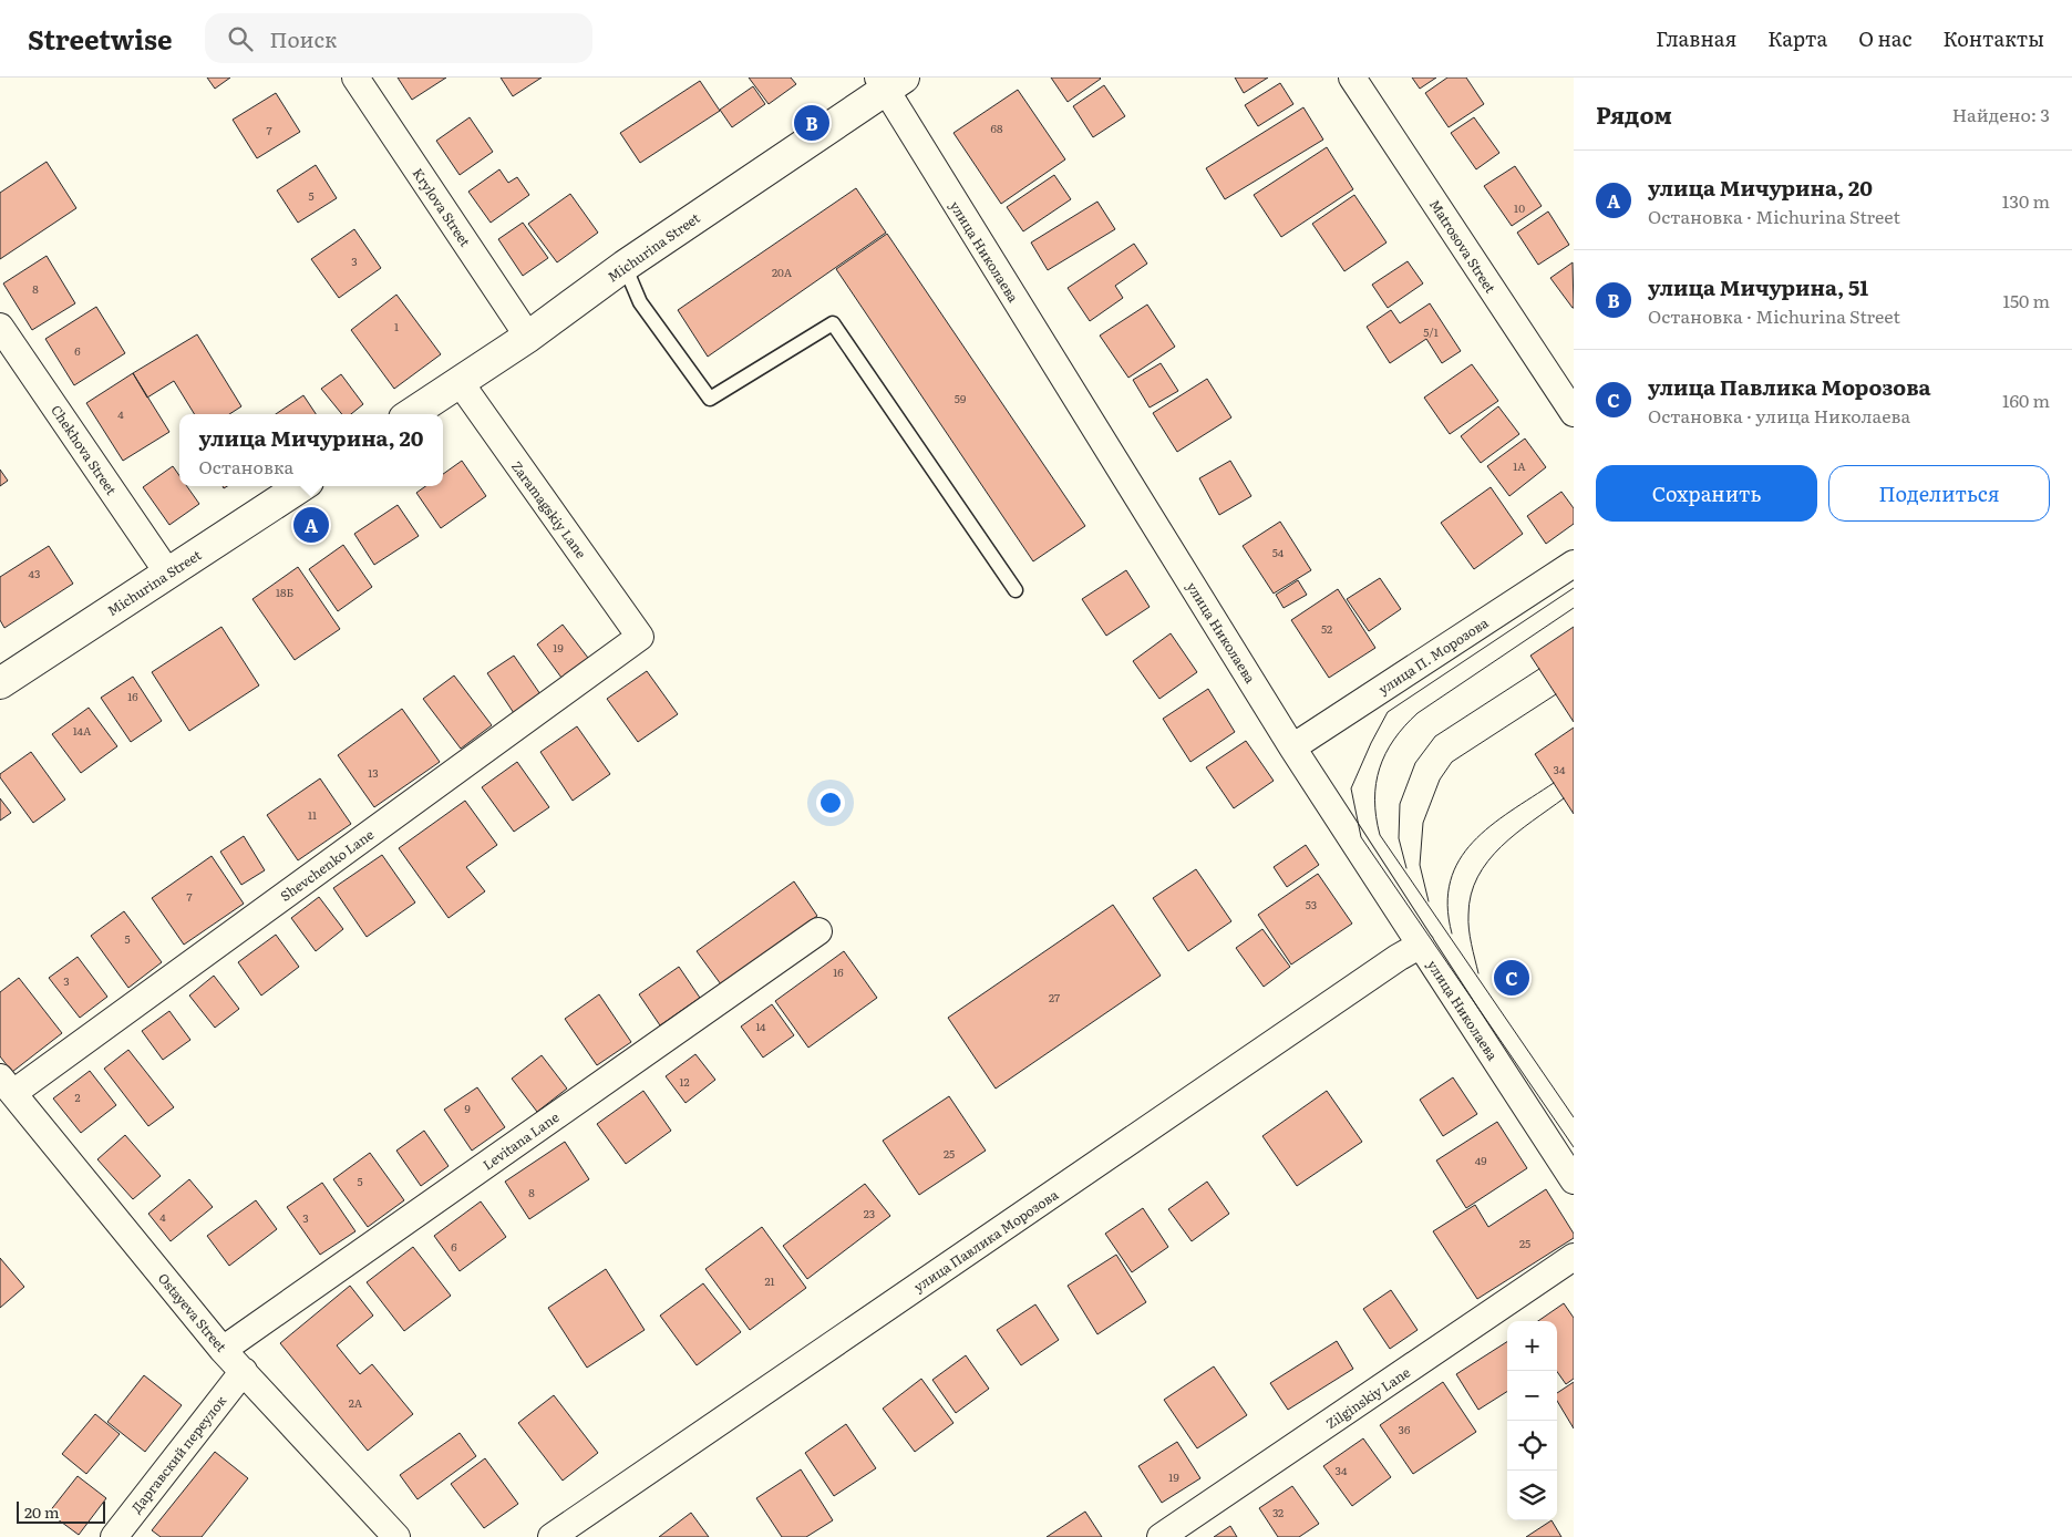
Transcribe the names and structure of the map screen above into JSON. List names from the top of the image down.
{
  "streets": {
    "street": [
      "Krylova Street",
      "Matrosova Street",
      "Michurina Street",
      "улица Николаева",
      "Chekhova Street",
      "Zaramagskiy Lane",
      "улица П. Морозова",
      "Shevchenko Lane",
      "Levitana Lane",
      "улица Павлика Морозова",
      "Ostayeva Street",
      "Zilginskiy Lane",
      "Даргавский переулок"
    ]
  },
  "crossings": [
    ["Krylova Street", "Michurina Street"],
    ["Michurina Street", "улица Николаева"],
    ["Michurina Street", "Chekhova Street"],
    ["Michurina Street", "Zaramagskiy Lane"],
    ["улица Николаева", "улица П. Морозова"],
    ["улица Николаева", "улица Павлика Морозова"],
    ["Zaramagskiy Lane", "Shevchenko Lane"],
    ["Shevchenko Lane", "Ostayeva Street"],
    ["Levitana Lane", "Ostayeva Street"],
    ["Ostayeva Street", "Даргавский переулок"]
  ],
  "house_numbers": [
    "68",
    "7",
    "5",
    "10",
    "3",
    "20А",
    "8",
    "1",
    "5/1",
    "6",
    "59",
    "4",
    "1А",
    "54",
    "43",
    "18Б",
    "52",
    "19",
    "16",
    "14А",
    "34",
    "13",
    "11",
    "7",
    "53",
    "5",
    "16",
    "3",
    "27",
    "14",
    "12",
    "2",
    "9",
    "25",
    "49",
    "5",
    "8",
    "23",
    "4",
    "3",
    "25",
    "6",
    "21",
    "2А",
    "36",
    "34",
    "19",
    "32"
  ],
  "scale_bar": "20 m",
  "page": {
    "header": "Streetwise",
    "search": "Поиск",
    "nav": [
      "Главная",
      "Карта",
      "О нас",
      "Контакты"
    ],
    "heading": ["Рядом", "Найдено: 3"],
    "pins": ["B", "A", "C"],
    "list": [
      {
        "mark": "A",
        "name": "улица Мичурина, 20",
        "note": "Остановка · Michurina Street",
        "value": "130 m"
      },
      {
        "mark": "B",
        "name": "улица Мичурина, 51",
        "note": "Остановка · Michurina Street",
        "value": "150 m"
      },
      {
        "mark": "C",
        "name": "улица Павлика Морозова",
        "note": "Остановка · улица Николаева",
        "value": "160 m"
      }
    ],
    "popup": ["улица Мичурина, 20", "Остановка"],
    "buttons": ["Сохранить", "Поделиться"],
    "map_buttons": ["+", "−"],
    "scale": "20 m"
  }
}
